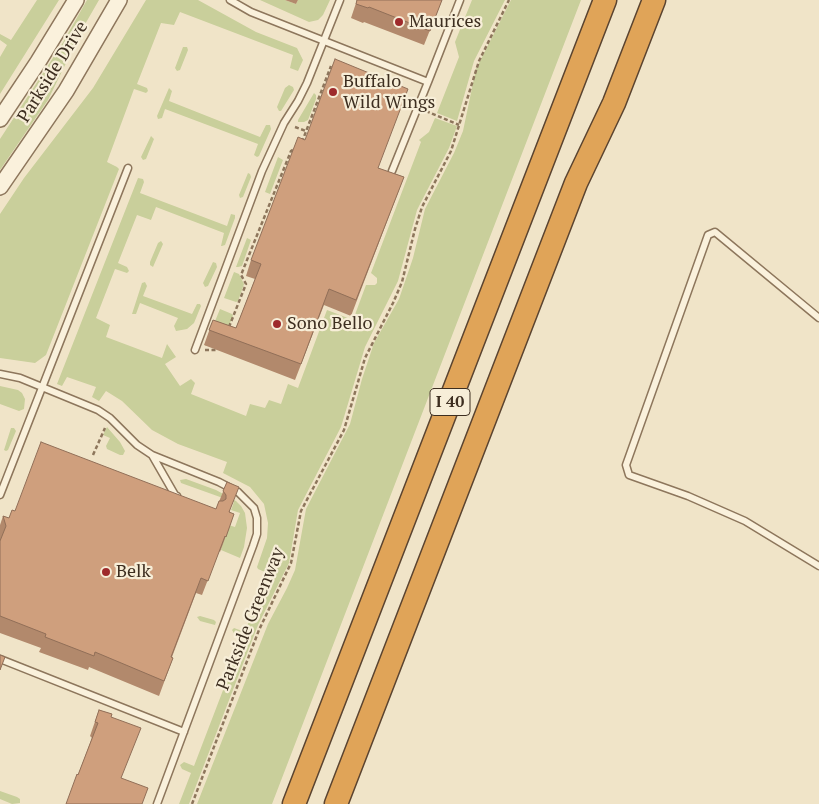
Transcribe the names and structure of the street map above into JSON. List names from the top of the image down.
{
  "streets": {
    "highway": ["I 40"],
    "street": ["Parkside Drive"],
    "path": ["Parkside Greenway"]
  },
  "places": [
    "Maurices",
    "Buffalo Wild Wings",
    "Sono Bello",
    "Belk"
  ]
}
